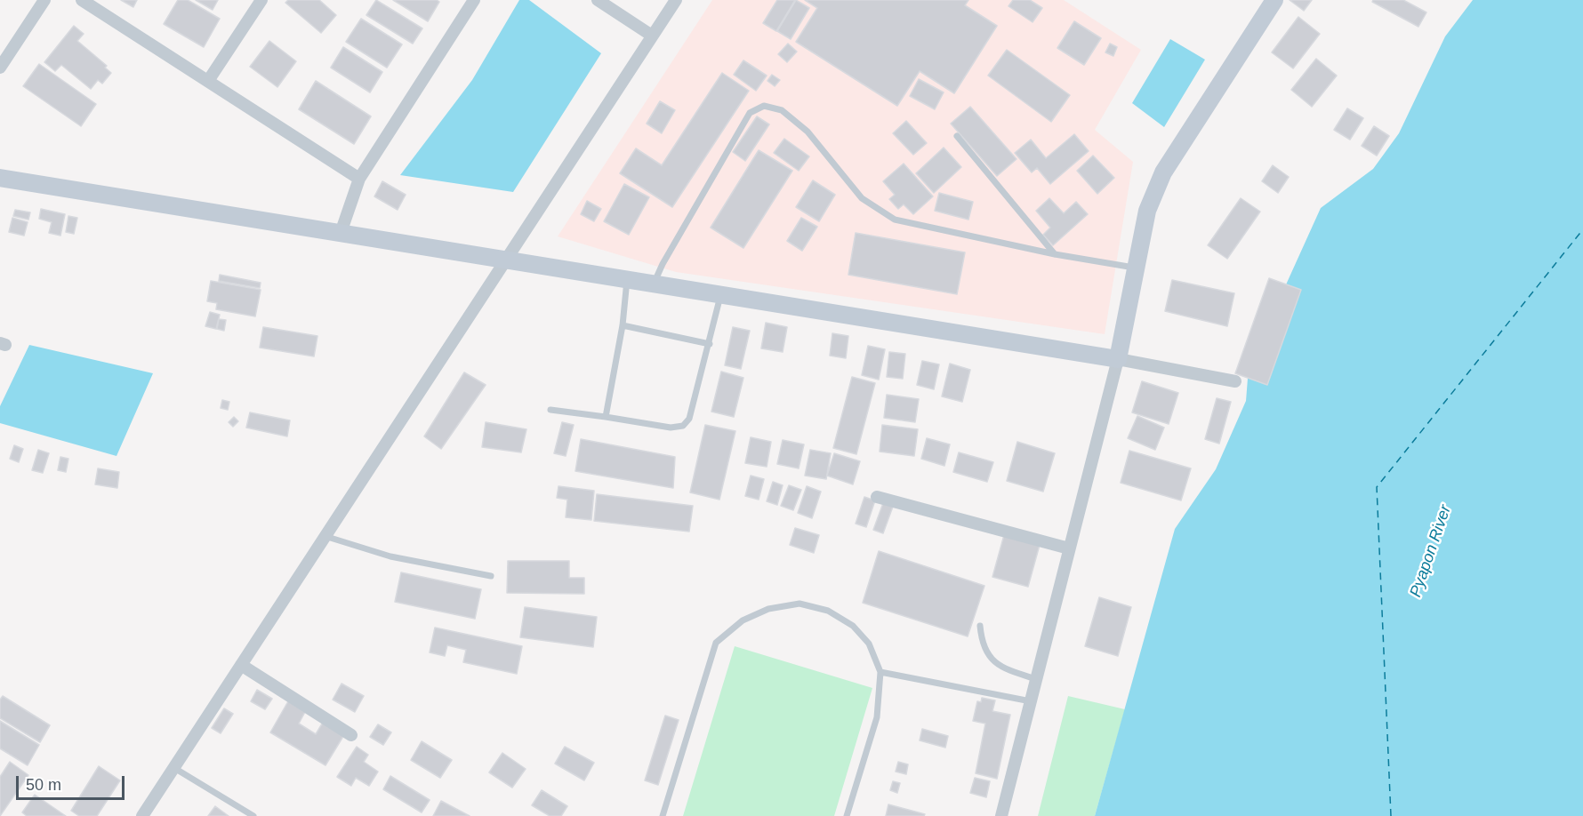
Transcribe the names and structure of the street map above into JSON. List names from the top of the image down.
{
  "water": ["Pyapon River"],
  "scale_bar": "50 m"
}
